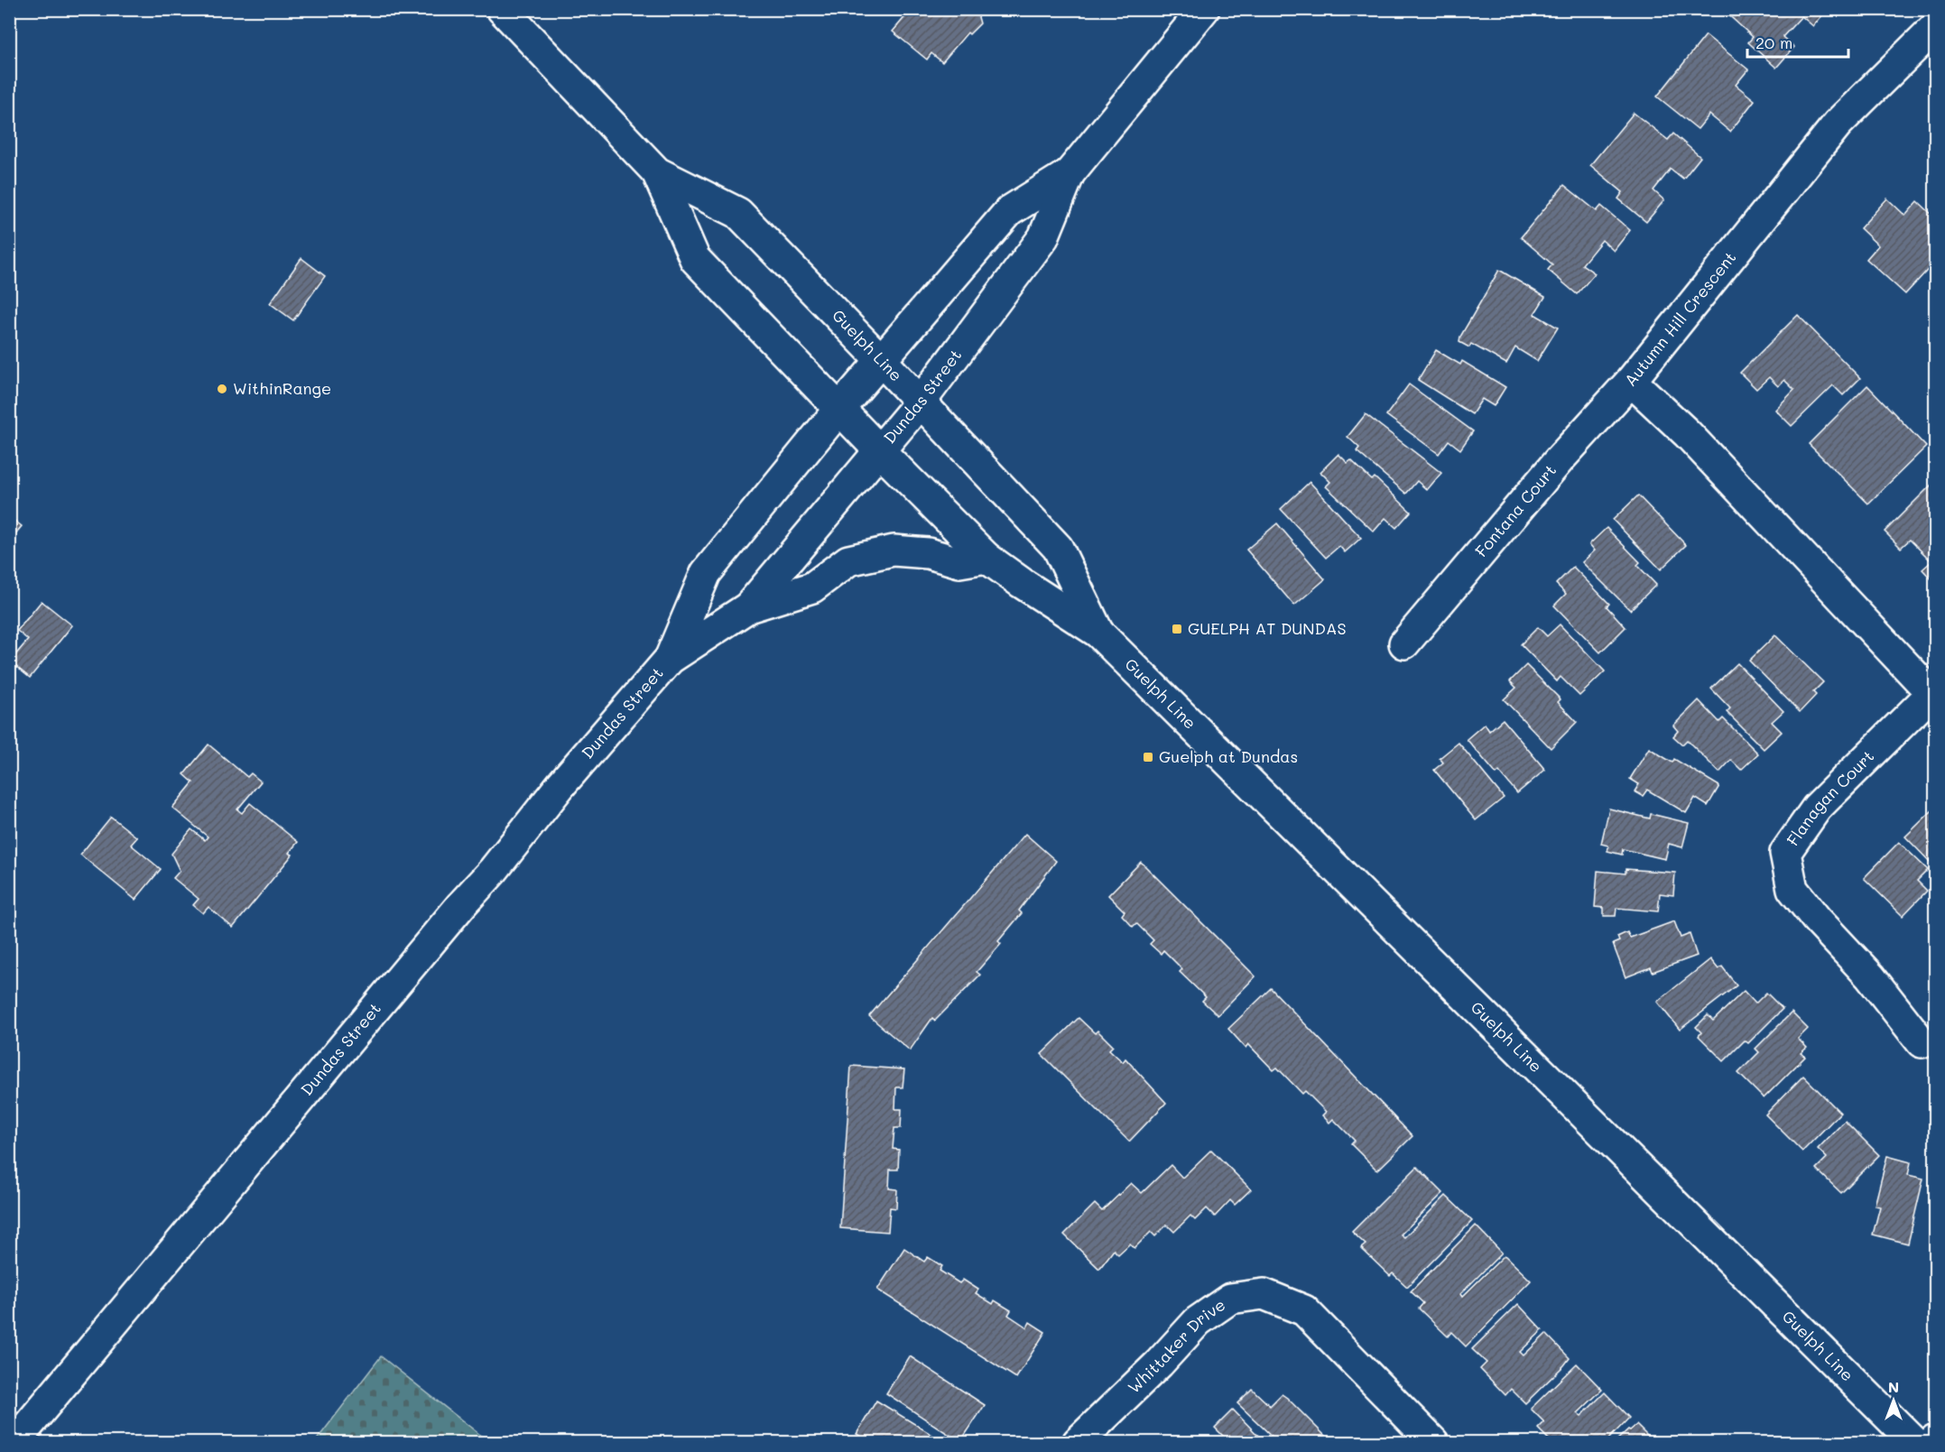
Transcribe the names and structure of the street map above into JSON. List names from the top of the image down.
{
  "streets": {
    "main road": [
      "Autumn Hill Crescent",
      "Guelph Line",
      "Dundas Street",
      "Fontana Court",
      "Flanagan Court",
      "Whittaker Drive"
    ]
  },
  "crossings": [
    ["Autumn Hill Crescent", "Fontana Court"],
    ["Autumn Hill Crescent", "Flanagan Court"],
    ["Guelph Line", "Dundas Street"]
  ],
  "places": {
    "other": ["WithinRange"],
    "transit": ["GUELPH AT DUNDAS", "Guelph at Dundas"]
  },
  "scale_bar": "20 m",
  "north": "top"
}
